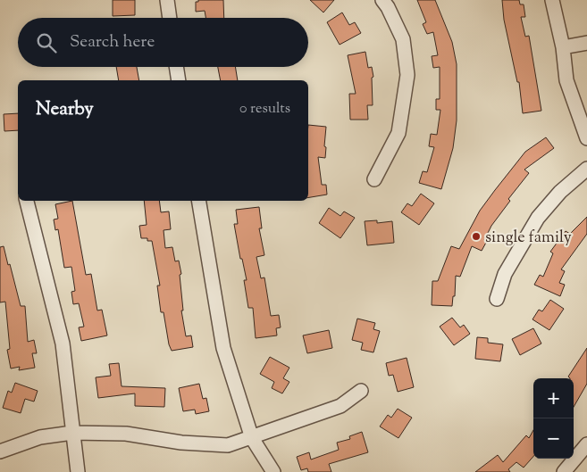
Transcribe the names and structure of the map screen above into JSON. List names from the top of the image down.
{
  "places": ["single family"],
  "page": {
    "search": "Search here",
    "heading": ["Nearby", "0 results"],
    "map_buttons": ["+", "−"]
  }
}
